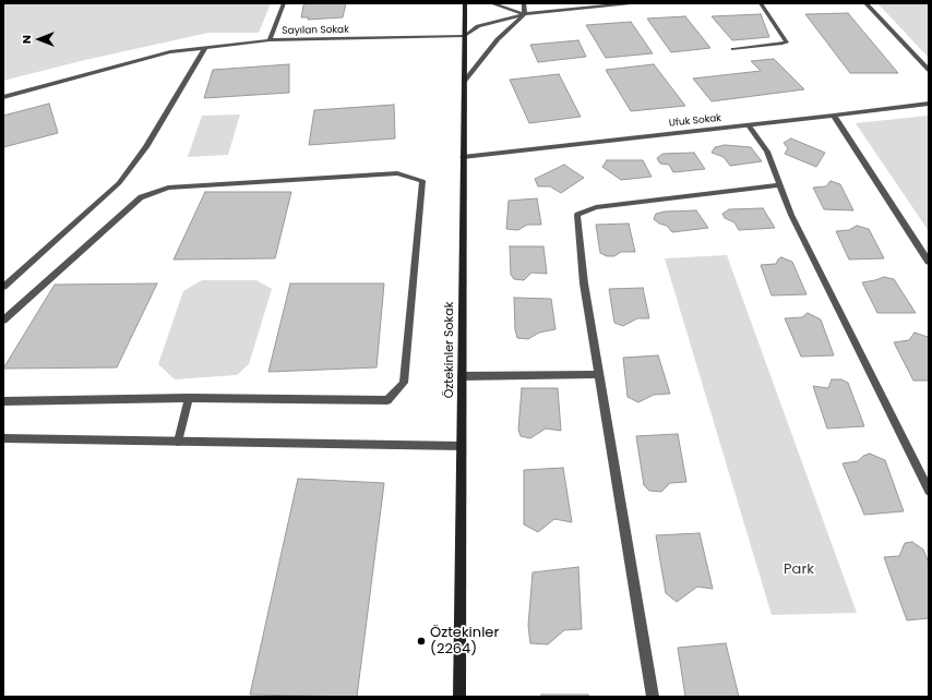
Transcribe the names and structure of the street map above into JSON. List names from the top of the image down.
{
  "streets": {
    "street": ["Sayılan Sokak", "Ufuk Sokak", "Öztekinler Sokak"]
  },
  "crossings": [
    ["Sayılan Sokak", "Öztekinler Sokak"],
    ["Ufuk Sokak", "Öztekinler Sokak"]
  ],
  "parks": ["Park"],
  "places": ["Öztekinler (2264)"],
  "north": "left"
}
